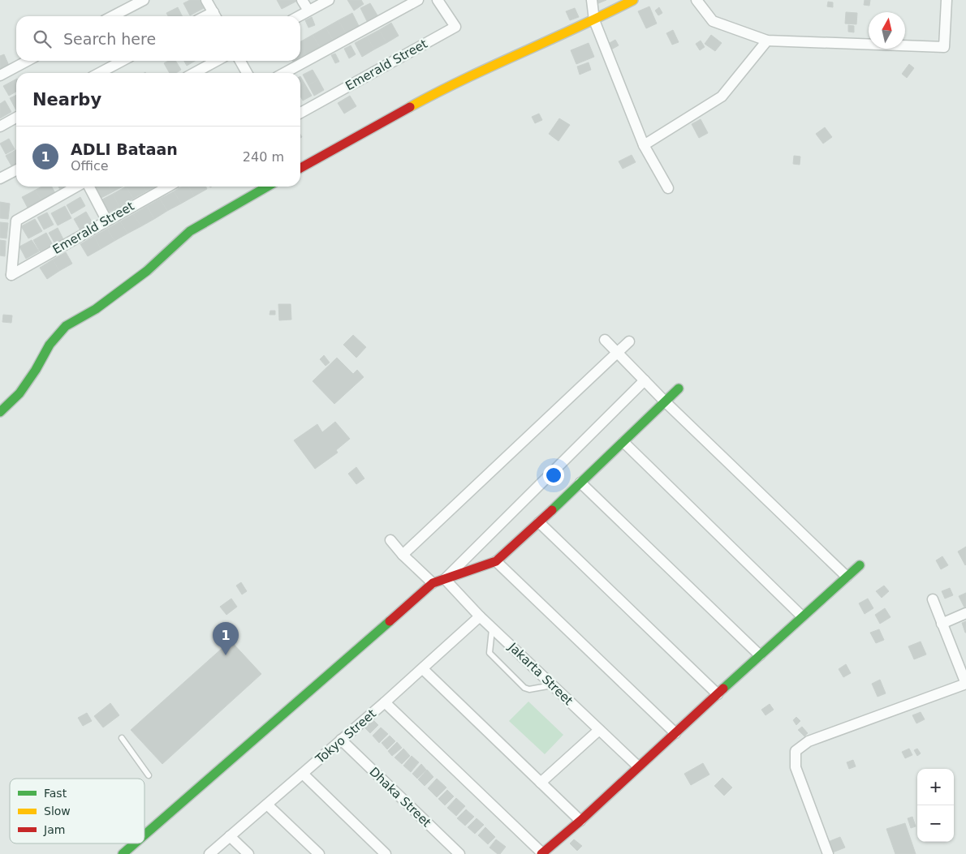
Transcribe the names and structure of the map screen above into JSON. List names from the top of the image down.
{
  "streets": {
    "street": [
      "Emerald Street",
      "Jakarta Street",
      "Tokyo Street",
      "Dhaka Street"
    ]
  },
  "crossings": [
    ["Jakarta Street", "Tokyo Street"],
    ["Tokyo Street", "Dhaka Street"]
  ],
  "legend": ["Fast", "Slow", "Jam"],
  "north": "top",
  "page": {
    "search": "Search here",
    "heading": "Nearby",
    "list": [
      {
        "mark": "1",
        "name": "ADLI Bataan",
        "note": "Office",
        "value": "240 m"
      }
    ],
    "pins": "1",
    "map_buttons": ["+", "−"]
  }
}
